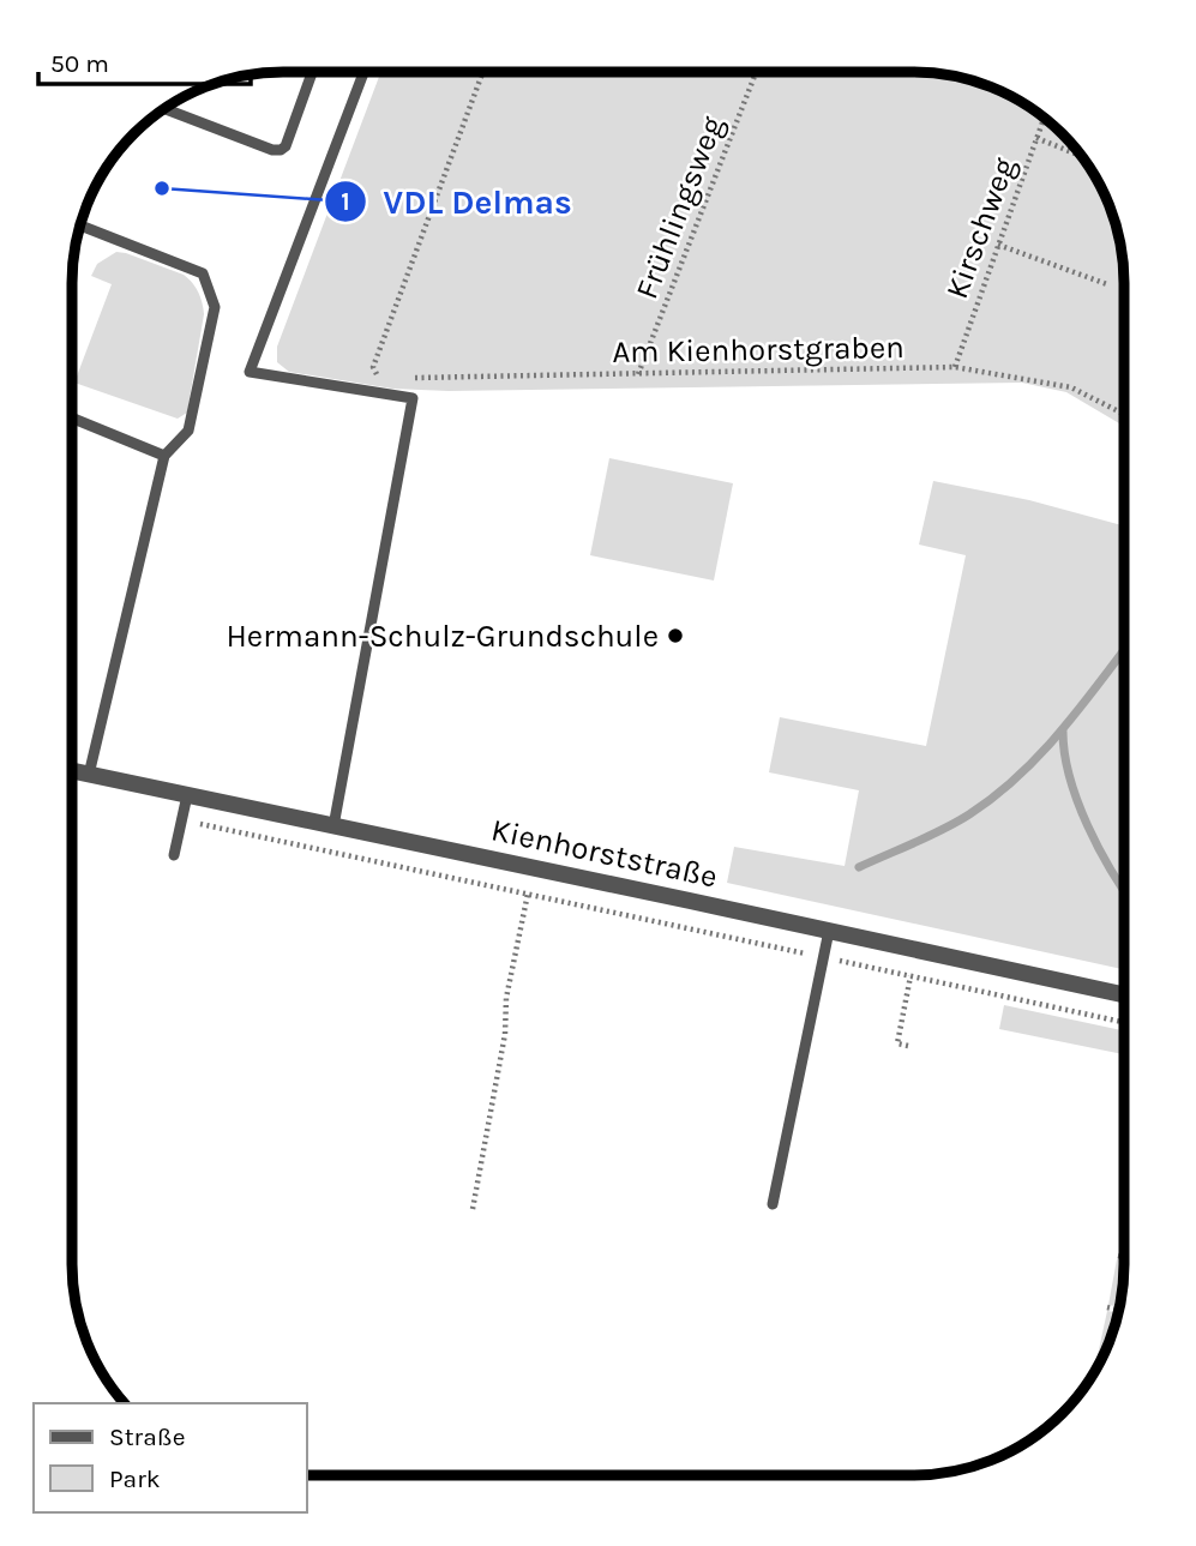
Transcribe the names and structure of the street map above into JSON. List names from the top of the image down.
{
  "streets": {
    "street": ["Kienhorststraße"],
    "path": ["Frühlingsweg", "Kirschweg", "Am Kienhorstgraben"]
  },
  "crossings": [
    ["Frühlingsweg", "Am Kienhorstgraben"],
    ["Kirschweg", "Am Kienhorstgraben"]
  ],
  "places": ["VDL Delmas", "Hermann-Schulz-Grundschule"],
  "legend": ["Straße", "Park"],
  "scale_bar": "50 m"
}
